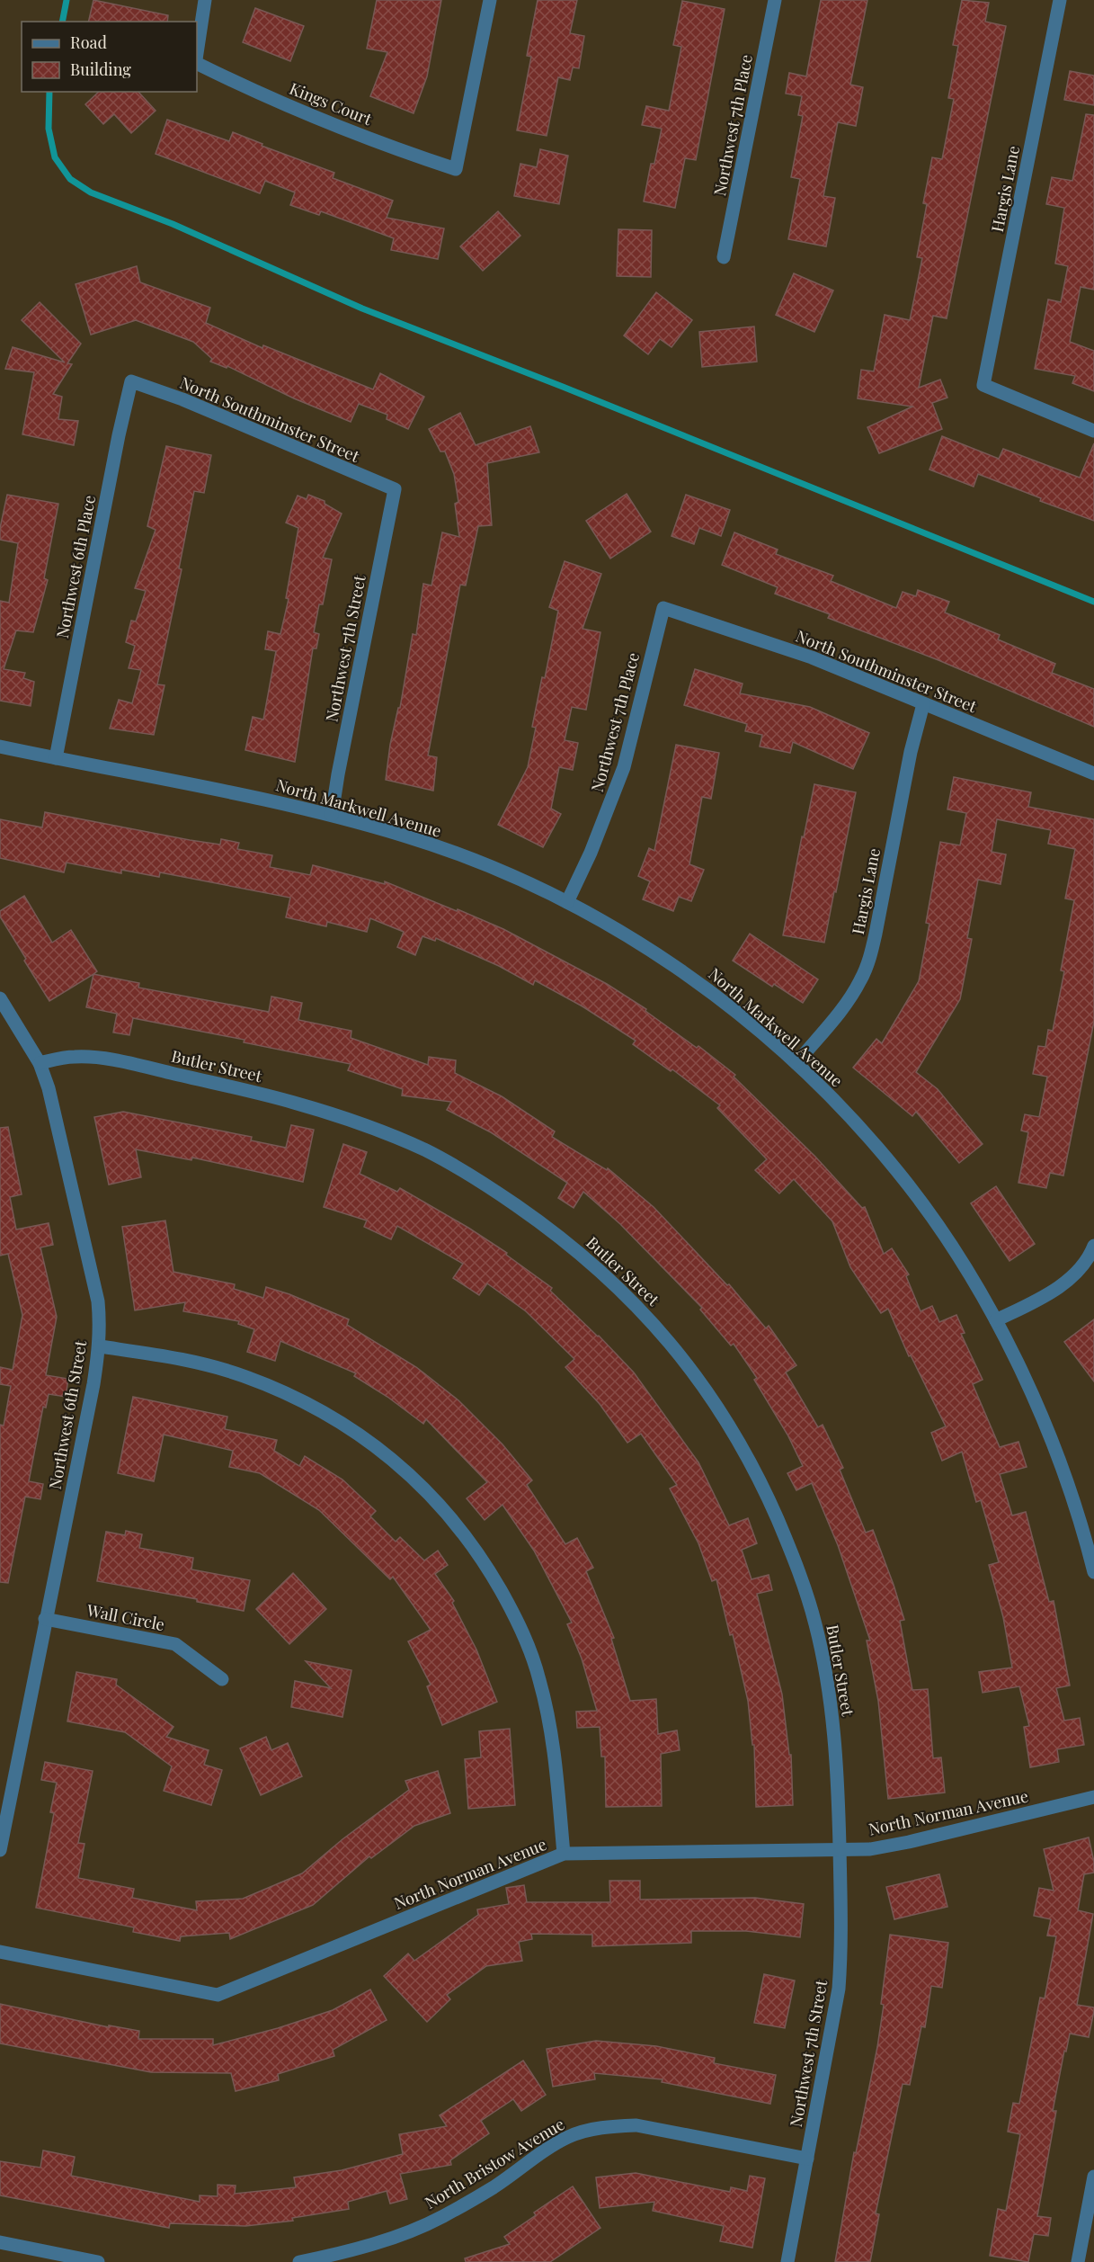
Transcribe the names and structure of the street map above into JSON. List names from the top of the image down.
{
  "streets": {
    "street": [
      "Kings Court",
      "Northwest 7th Place",
      "Hargis Lane",
      "North Southminster Street",
      "Northwest 6th Place",
      "Northwest 7th Street",
      "North Markwell Avenue",
      "Butler Street",
      "Northwest 6th Street",
      "Wall Circle",
      "North Norman Avenue",
      "North Bristow Avenue"
    ]
  },
  "crossings": [
    ["Northwest 7th Place", "North Southminster Street"],
    ["Northwest 7th Place", "North Markwell Avenue"],
    ["Hargis Lane", "North Southminster Street"],
    ["Hargis Lane", "North Markwell Avenue"],
    ["North Southminster Street", "Northwest 6th Place"],
    ["North Southminster Street", "Northwest 7th Street"],
    ["Northwest 6th Place", "North Markwell Avenue"],
    ["Northwest 7th Street", "North Markwell Avenue"],
    ["Northwest 7th Street", "Butler Street"],
    ["Northwest 7th Street", "North Norman Avenue"],
    ["Northwest 7th Street", "North Bristow Avenue"],
    ["Butler Street", "Northwest 6th Street"],
    ["Butler Street", "North Norman Avenue"],
    ["Northwest 6th Street", "Wall Circle"]
  ],
  "legend": ["Road", "Building"]
}
